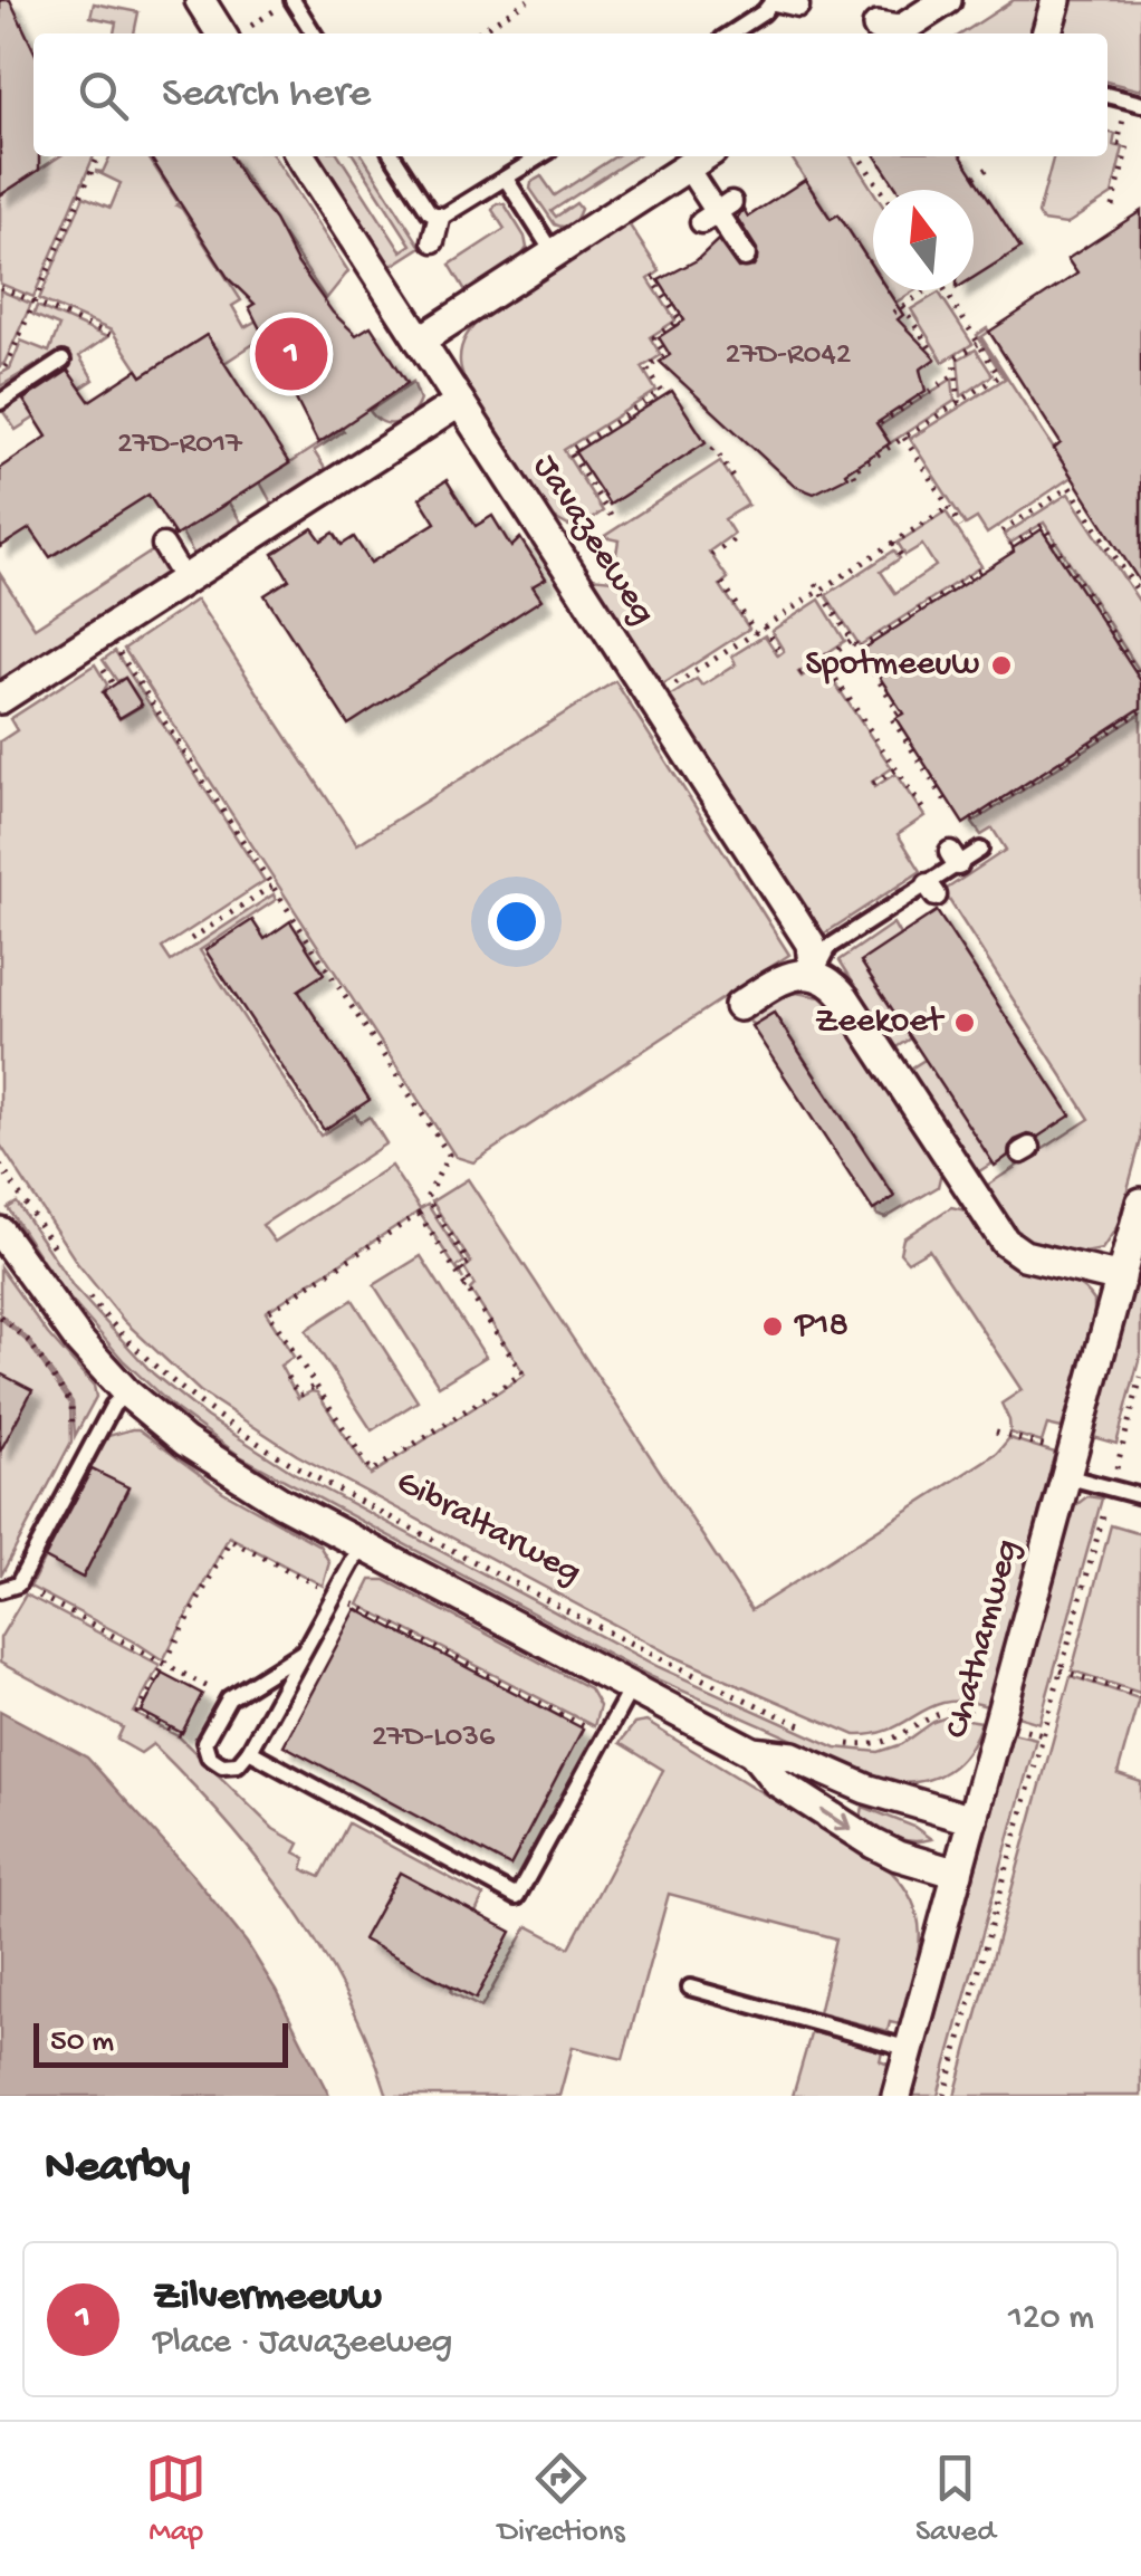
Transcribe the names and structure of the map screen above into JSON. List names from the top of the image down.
{
  "streets": {
    "street": ["Javazeeweg", "Gibraltarweg", "Chathamweg"]
  },
  "crossings": [
    ["Javazeeweg", "Chathamweg"],
    ["Gibraltarweg", "Chathamweg"]
  ],
  "places": ["Spotmeeuw", "Zeekoet", "P18"],
  "house_numbers": ["27D-R042", "27D-R017", "27D-L036"],
  "scale_bar": "50 m",
  "north": "top",
  "page": {
    "search": "Search here",
    "pins": "1",
    "scale": "50 m",
    "heading": "Nearby",
    "list": [
      {
        "mark": "1",
        "name": "Zilvermeeuw",
        "note": "Place · Javazeeweg",
        "value": "120 m"
      }
    ],
    "nav": ["Map", "Directions", "Saved"]
  }
}
